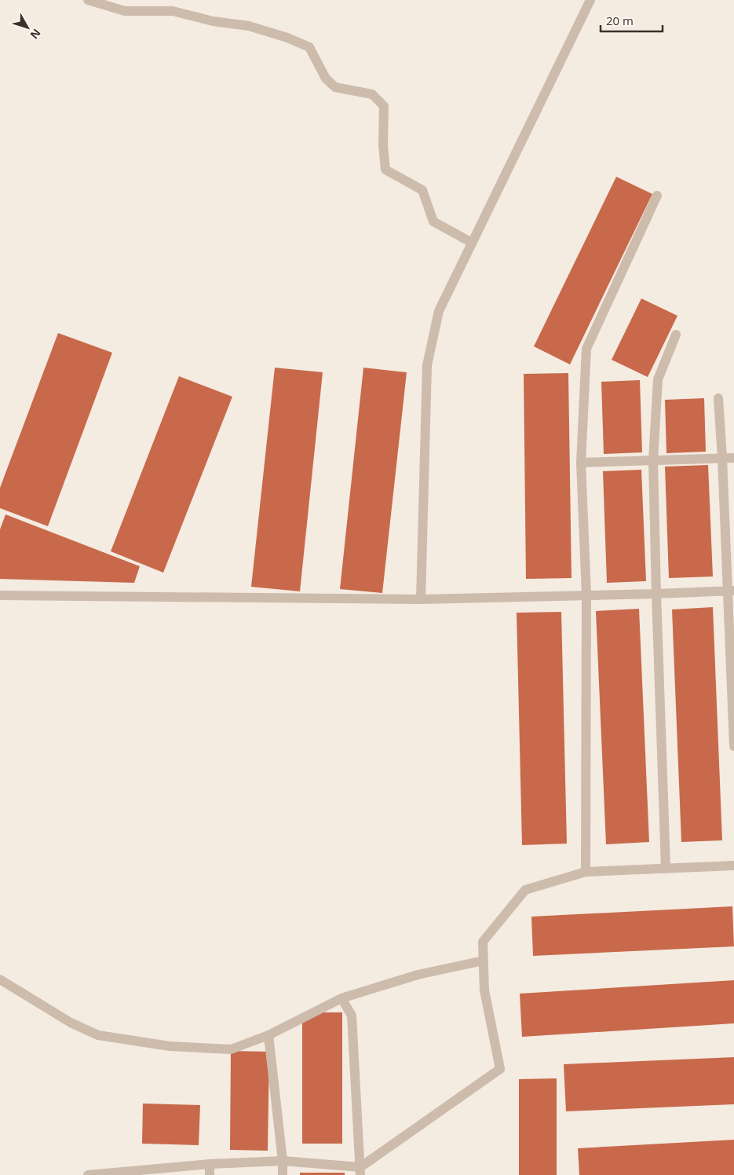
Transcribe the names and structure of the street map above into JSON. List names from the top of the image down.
{
  "scale_bar": "20 m",
  "north": "bottom right"
}
